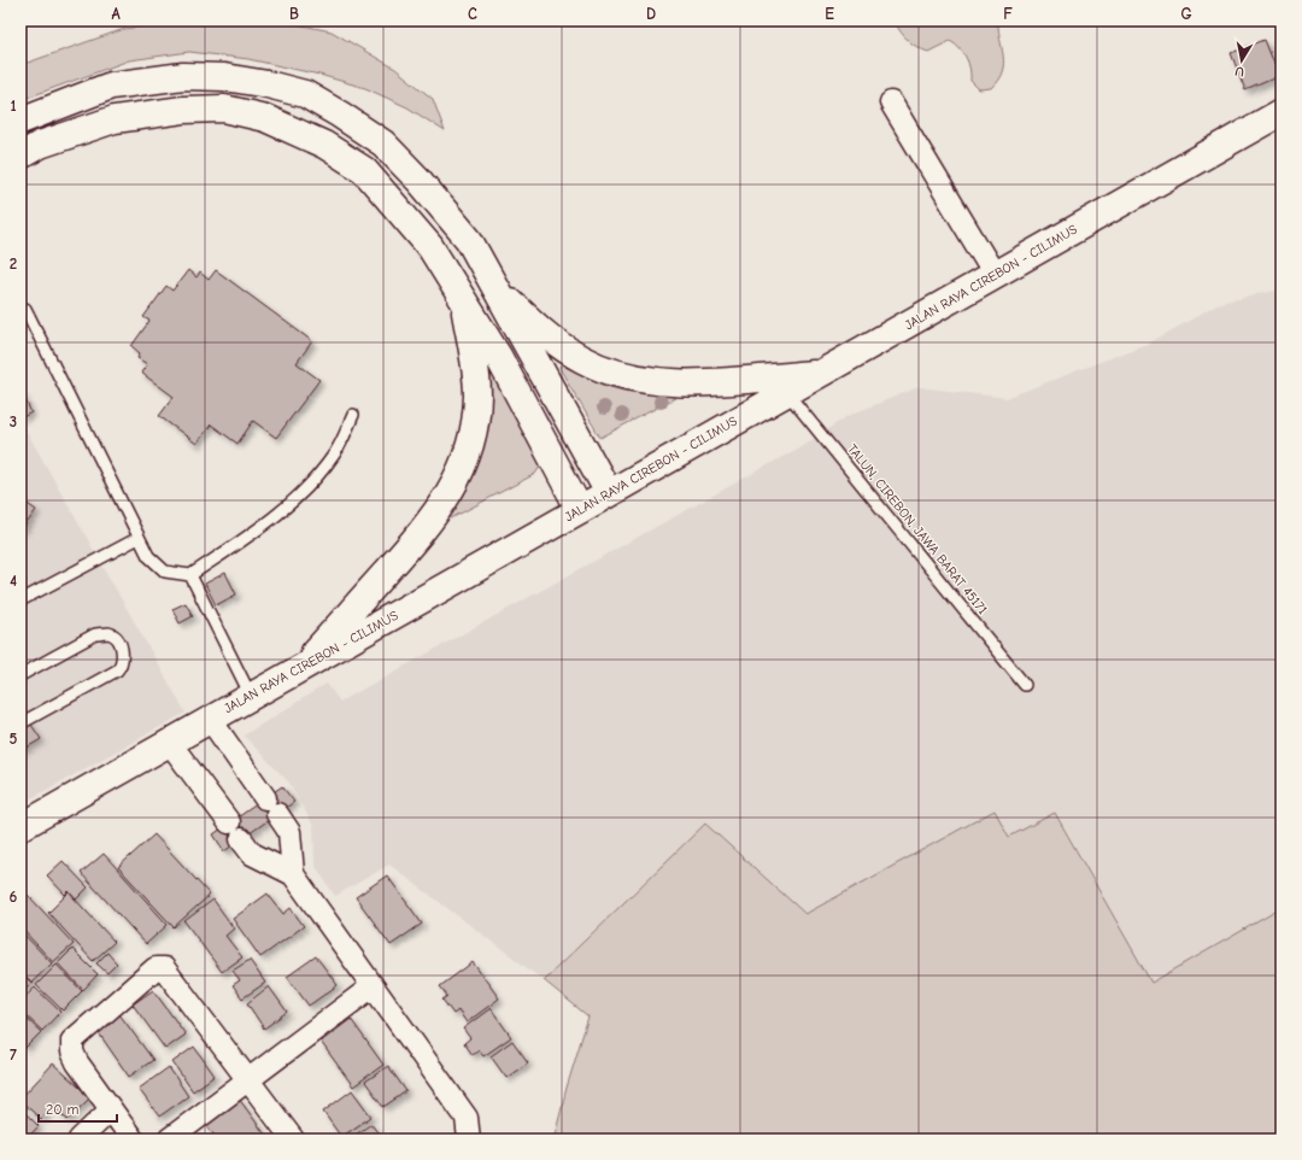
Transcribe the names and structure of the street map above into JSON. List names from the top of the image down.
{
  "streets": {
    "highway": ["JALAN RAYA CIREBON - CILIMUS"],
    "lane": ["TALUN, CIREBON, JAWA BARAT 45171"]
  },
  "crossings": [
    ["JALAN RAYA CIREBON - CILIMUS", "TALUN, CIREBON, JAWA BARAT 45171"]
  ],
  "scale_bar": "20 m",
  "north": "bottom",
  "grid": {
    "columns": [
      "A",
      "B",
      "C",
      "D",
      "E",
      "F",
      "G"
    ],
    "rows": [
      "1",
      "2",
      "3",
      "4",
      "5",
      "6",
      "7"
    ]
  }
}
